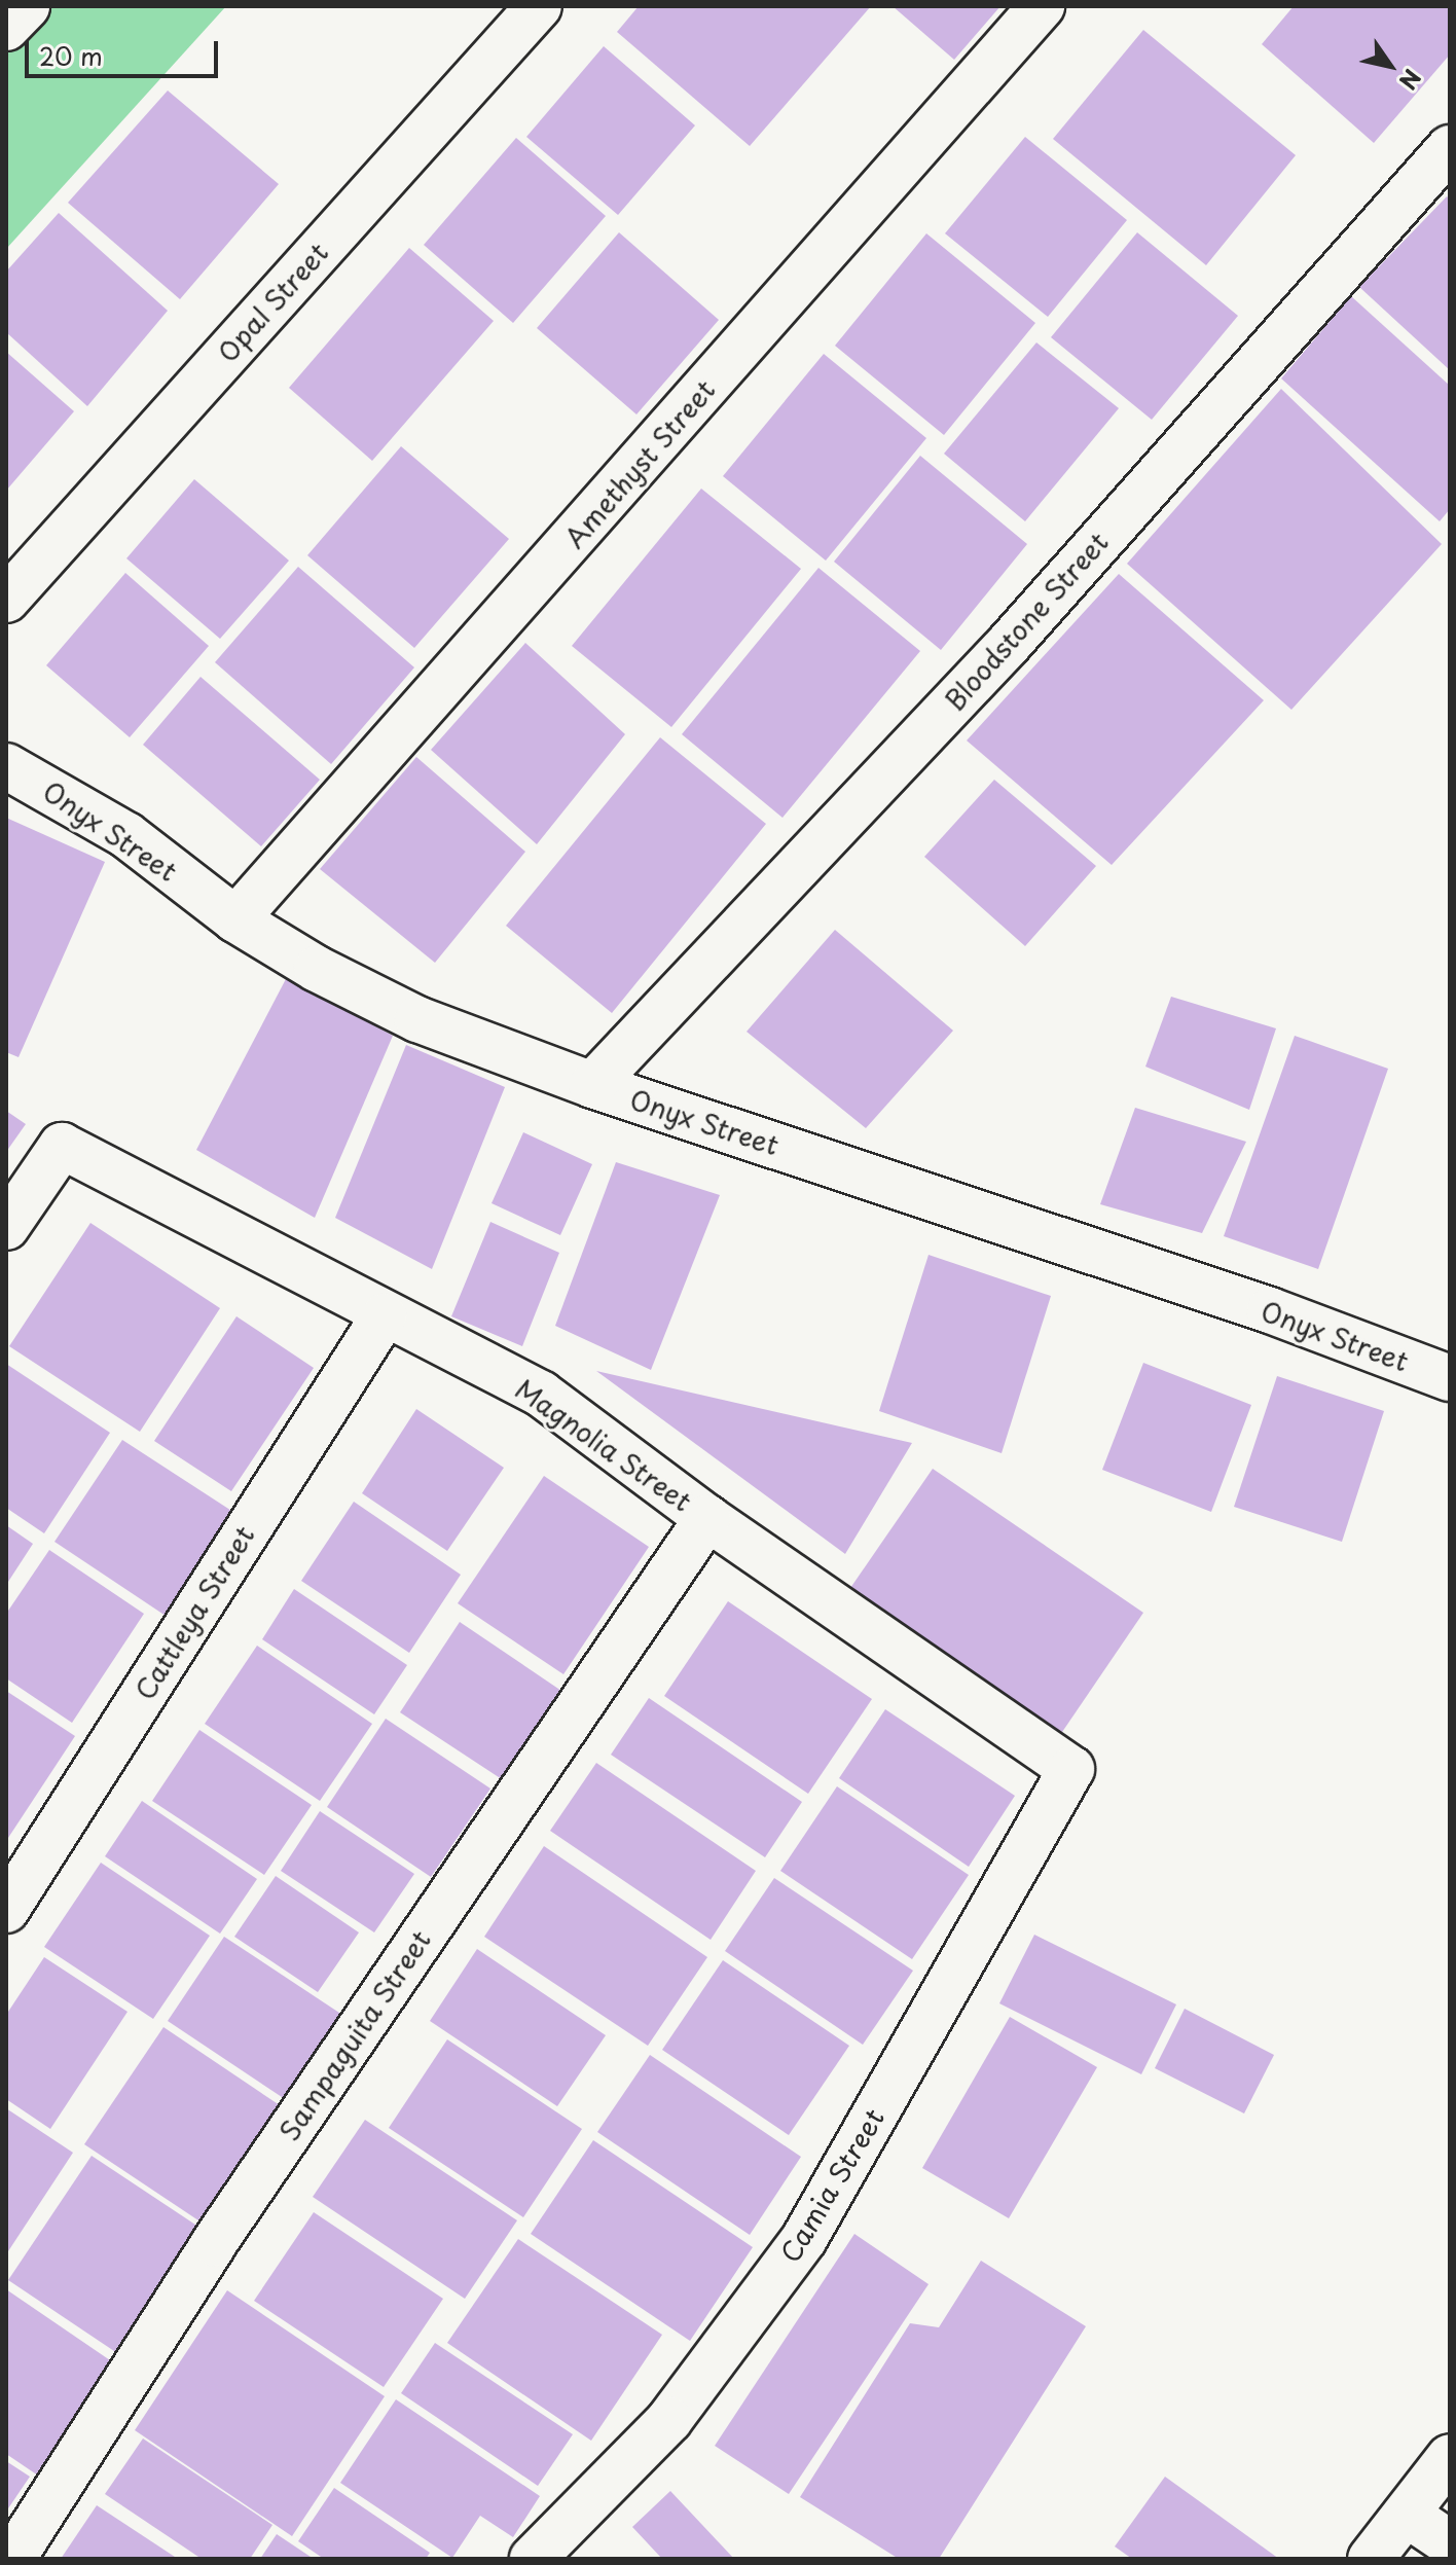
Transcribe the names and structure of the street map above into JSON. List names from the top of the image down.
{
  "streets": {
    "street": [
      "Opal Street",
      "Amethyst Street",
      "Bloodstone Street",
      "Onyx Street",
      "Magnolia Street",
      "Cattleya Street",
      "Sampaguita Street",
      "Camia Street"
    ]
  },
  "crossings": [
    ["Amethyst Street", "Onyx Street"],
    ["Bloodstone Street", "Onyx Street"],
    ["Magnolia Street", "Cattleya Street"],
    ["Magnolia Street", "Sampaguita Street"],
    ["Magnolia Street", "Camia Street"]
  ],
  "scale_bar": "20 m",
  "north": "bottom right"
}
